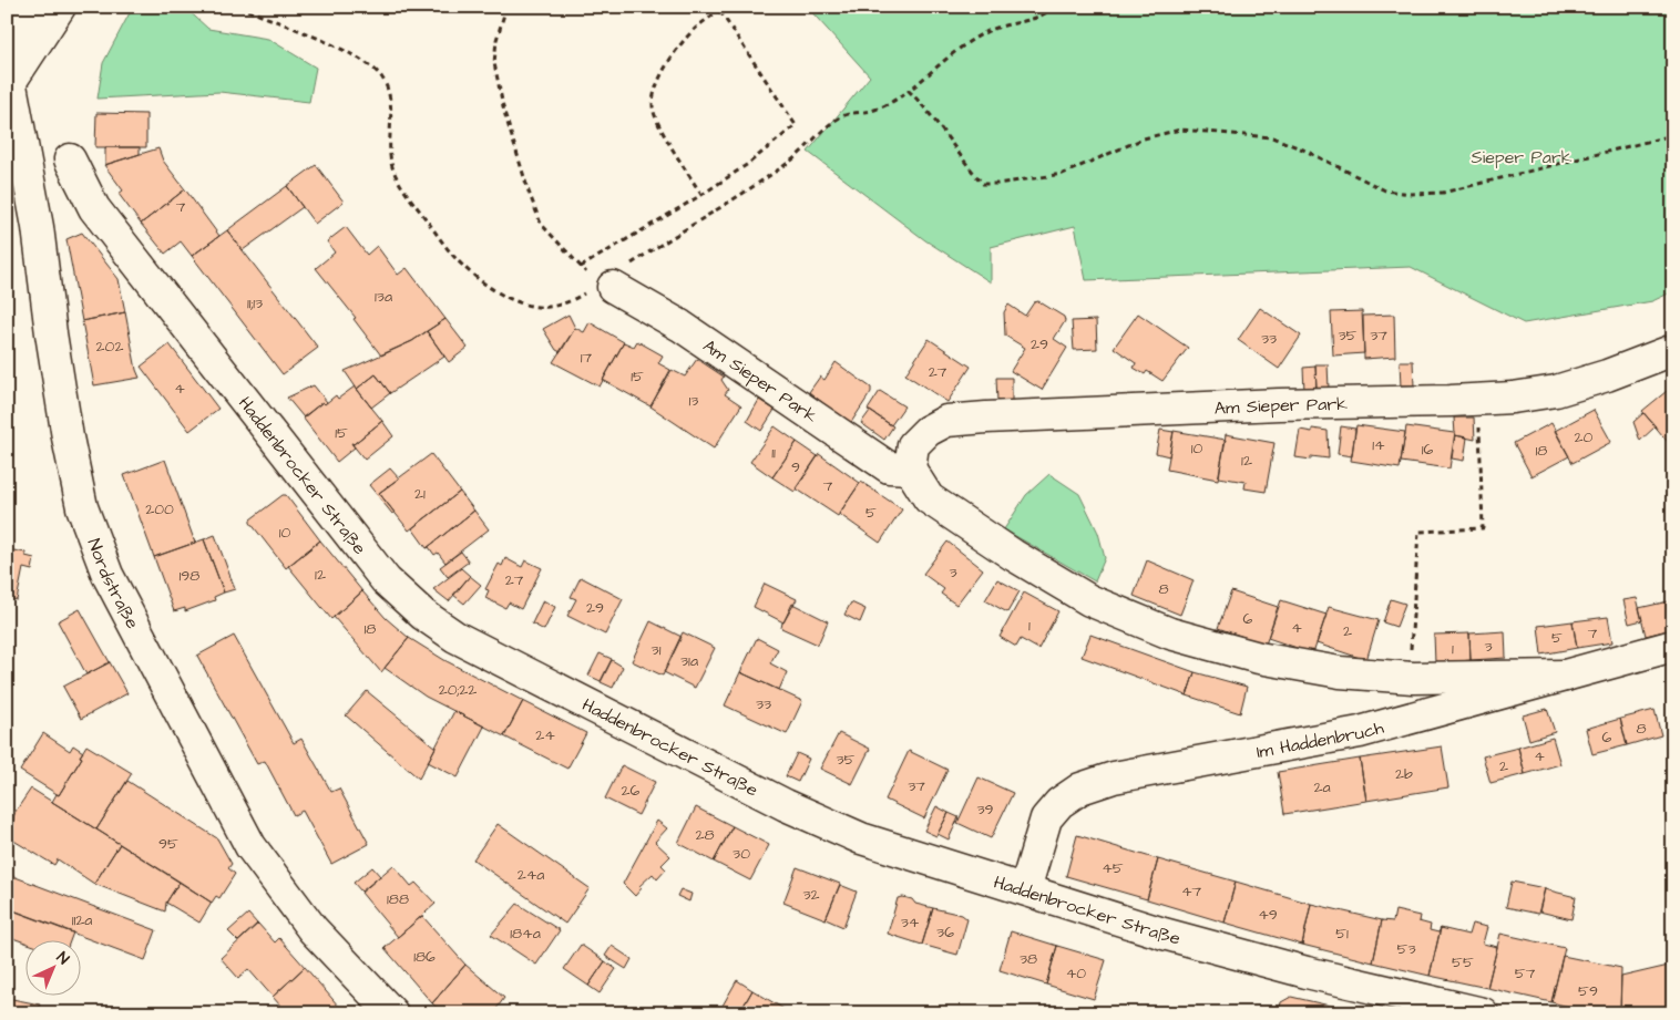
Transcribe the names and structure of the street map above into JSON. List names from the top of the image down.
{
  "streets": {
    "street": [
      "Am Sieper Park",
      "Haddenbrocker Straße",
      "Nordstraße",
      "Im Haddenbruch"
    ]
  },
  "crossings": [
    ["Haddenbrocker Straße", "Im Haddenbruch"]
  ],
  "parks": ["Sieper Park"],
  "house_numbers": [
    "7",
    "13a",
    "11;13",
    "35",
    "37",
    "33",
    "29",
    "202",
    "17",
    "27",
    "15",
    "4",
    "13",
    "15",
    "20",
    "14",
    "10",
    "16",
    "18",
    "11",
    "12",
    "9",
    "7",
    "21",
    "200",
    "5",
    "10",
    "3",
    "12",
    "198",
    "27",
    "8",
    "29",
    "6",
    "1",
    "4",
    "18",
    "2",
    "7",
    "5",
    "3",
    "1",
    "31",
    "31a",
    "20;22",
    "33",
    "8",
    "24",
    "6",
    "4",
    "35",
    "2",
    "2b",
    "37",
    "2a",
    "26",
    "39",
    "28",
    "95",
    "30",
    "45",
    "24a",
    "47",
    "32",
    "188",
    "49",
    "112a",
    "34",
    "36",
    "184a",
    "51",
    "53",
    "186",
    "38",
    "55",
    "40",
    "57",
    "59"
  ],
  "north": "top right"
}
